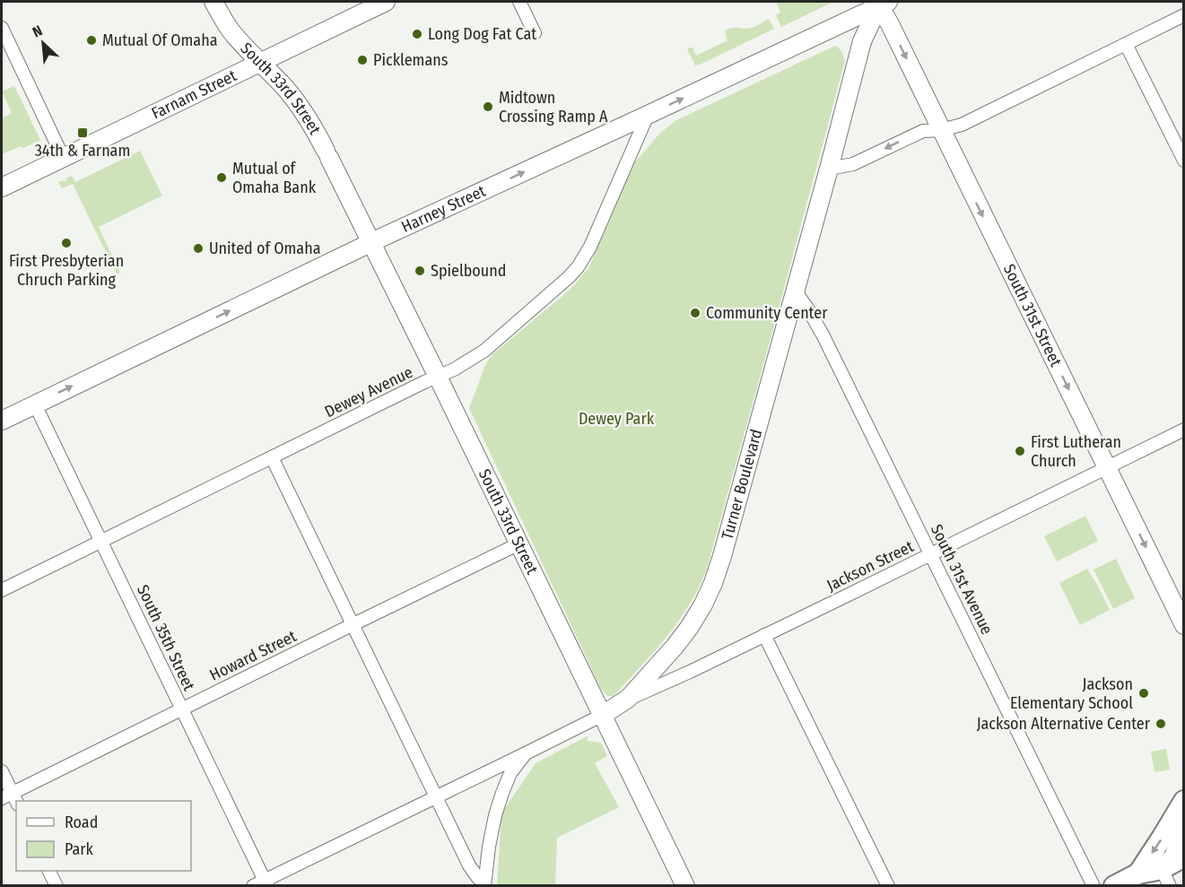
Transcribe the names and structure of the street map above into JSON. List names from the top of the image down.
{
  "streets": {
    "street": [
      "South 33rd Street",
      "Farnam Street",
      "Harney Street",
      "South 31st Street",
      "Dewey Avenue",
      "Turner Boulevard",
      "Jackson Street",
      "South 31st Avenue",
      "South 35th Street",
      "Howard Street"
    ]
  },
  "crossings": [
    ["South 33rd Street", "Farnam Street"],
    ["South 33rd Street", "Harney Street"],
    ["South 33rd Street", "Dewey Avenue"],
    ["South 33rd Street", "Turner Boulevard"],
    ["South 33rd Street", "Howard Street"],
    ["Harney Street", "South 31st Street"],
    ["Harney Street", "Dewey Avenue"],
    ["Harney Street", "Turner Boulevard"],
    ["Harney Street", "South 35th Street"],
    ["South 31st Street", "Turner Boulevard"],
    ["South 31st Street", "Jackson Street"],
    ["Dewey Avenue", "South 35th Street"],
    ["Turner Boulevard", "Jackson Street"],
    ["Turner Boulevard", "South 31st Avenue"],
    ["Jackson Street", "South 31st Avenue"],
    ["South 35th Street", "Howard Street"]
  ],
  "one_way": ["Harney Street", "South 31st Street"],
  "parks": ["Dewey Park"],
  "places": {
    "other": [
      "Long Dog Fat Cat",
      "Mutual Of Omaha",
      "Picklemans",
      "Midtown Crossing Ramp A",
      "Mutual of Omaha Bank",
      "First Presbyterian Chruch Parking",
      "United of Omaha",
      "Spielbound",
      "Community Center",
      "First Lutheran Church",
      "Jackson Elementary School",
      "Jackson Alternative Center"
    ],
    "transit": ["34th & Farnam"]
  },
  "legend": ["Road", "Park"],
  "north": "top left"
}
